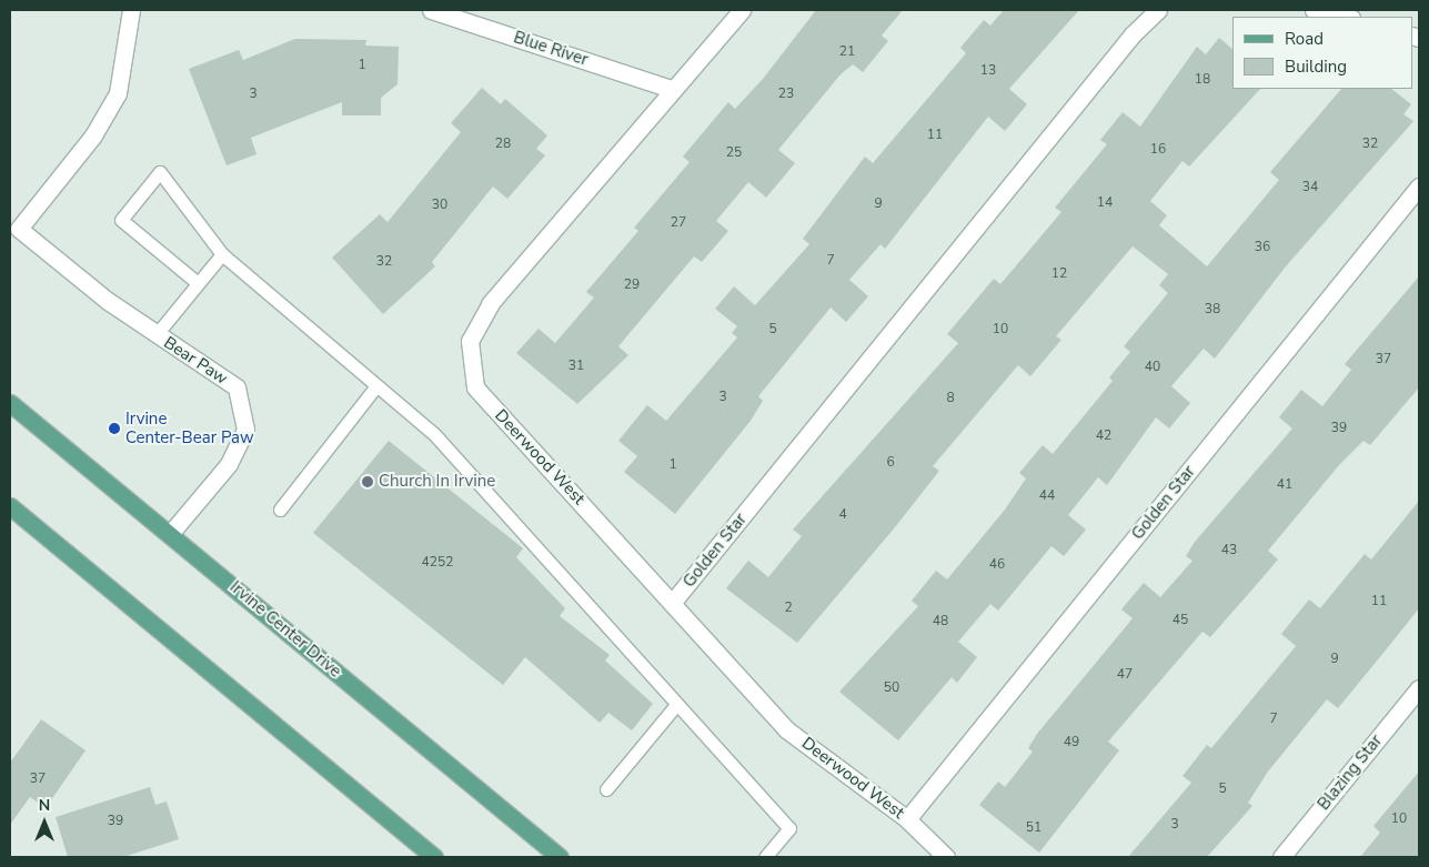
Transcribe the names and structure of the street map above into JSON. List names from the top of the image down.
{
  "streets": {
    "main road": ["Irvine Center Drive"],
    "street": [
      "Blue River",
      "Bear Paw",
      "Deerwood West",
      "Golden Star",
      "Blazing Star"
    ]
  },
  "crossings": [
    ["Blue River", "Deerwood West"],
    ["Bear Paw", "Irvine Center Drive"],
    ["Deerwood West", "Golden Star"]
  ],
  "places": ["Irvine Center-Bear Paw", "Church In Irvine"],
  "house_numbers": [
    "21",
    "1",
    "13",
    "18",
    "3",
    "23",
    "11",
    "28",
    "32",
    "16",
    "25",
    "34",
    "14",
    "9",
    "30",
    "27",
    "36",
    "7",
    "32",
    "12",
    "29",
    "38",
    "5",
    "10",
    "37",
    "31",
    "40",
    "3",
    "8",
    "39",
    "42",
    "6",
    "1",
    "41",
    "44",
    "4",
    "43",
    "4252",
    "46",
    "11",
    "2",
    "45",
    "48",
    "9",
    "47",
    "50",
    "7",
    "49",
    "37",
    "5",
    "10",
    "39",
    "3",
    "51"
  ],
  "legend": ["Road", "Building"],
  "north": "top"
}
